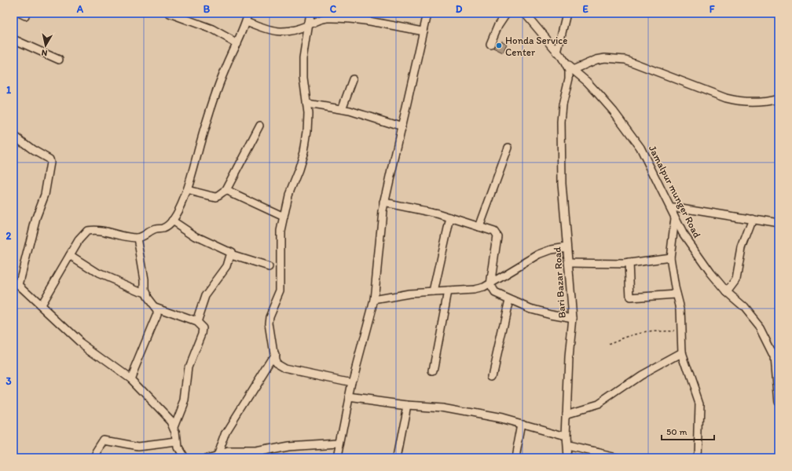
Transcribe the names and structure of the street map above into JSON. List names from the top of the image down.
{
  "streets": {
    "street": ["Jamalpur munger Road", "Bari Bazar Road"]
  },
  "crossings": [
    ["Jamalpur munger Road", "Bari Bazar Road"]
  ],
  "places": ["Honda Service Center"],
  "scale_bar": "50 m",
  "north": "bottom",
  "grid": {
    "columns": [
      "A",
      "B",
      "C",
      "D",
      "E",
      "F"
    ],
    "rows": ["1", "2", "3"]
  }
}
